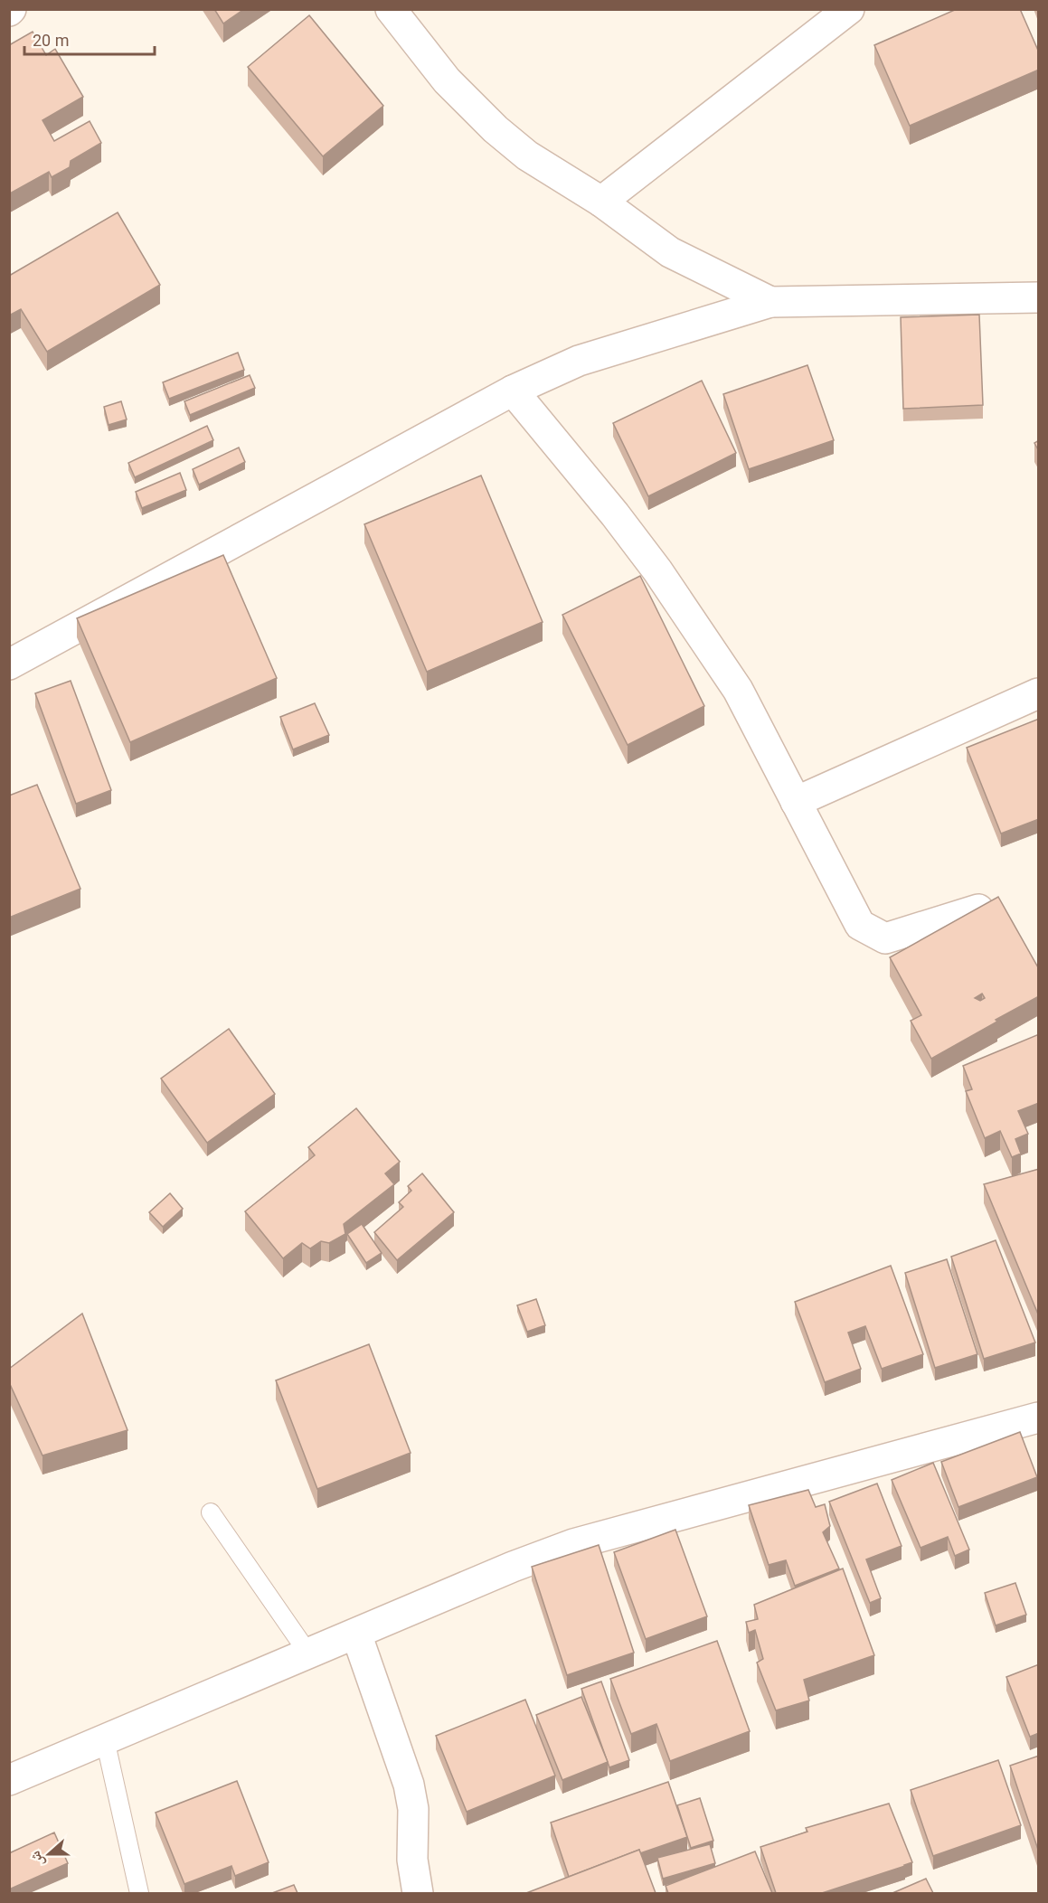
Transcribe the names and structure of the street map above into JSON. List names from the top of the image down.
{
  "scale_bar": "20 m",
  "north": "left"
}
